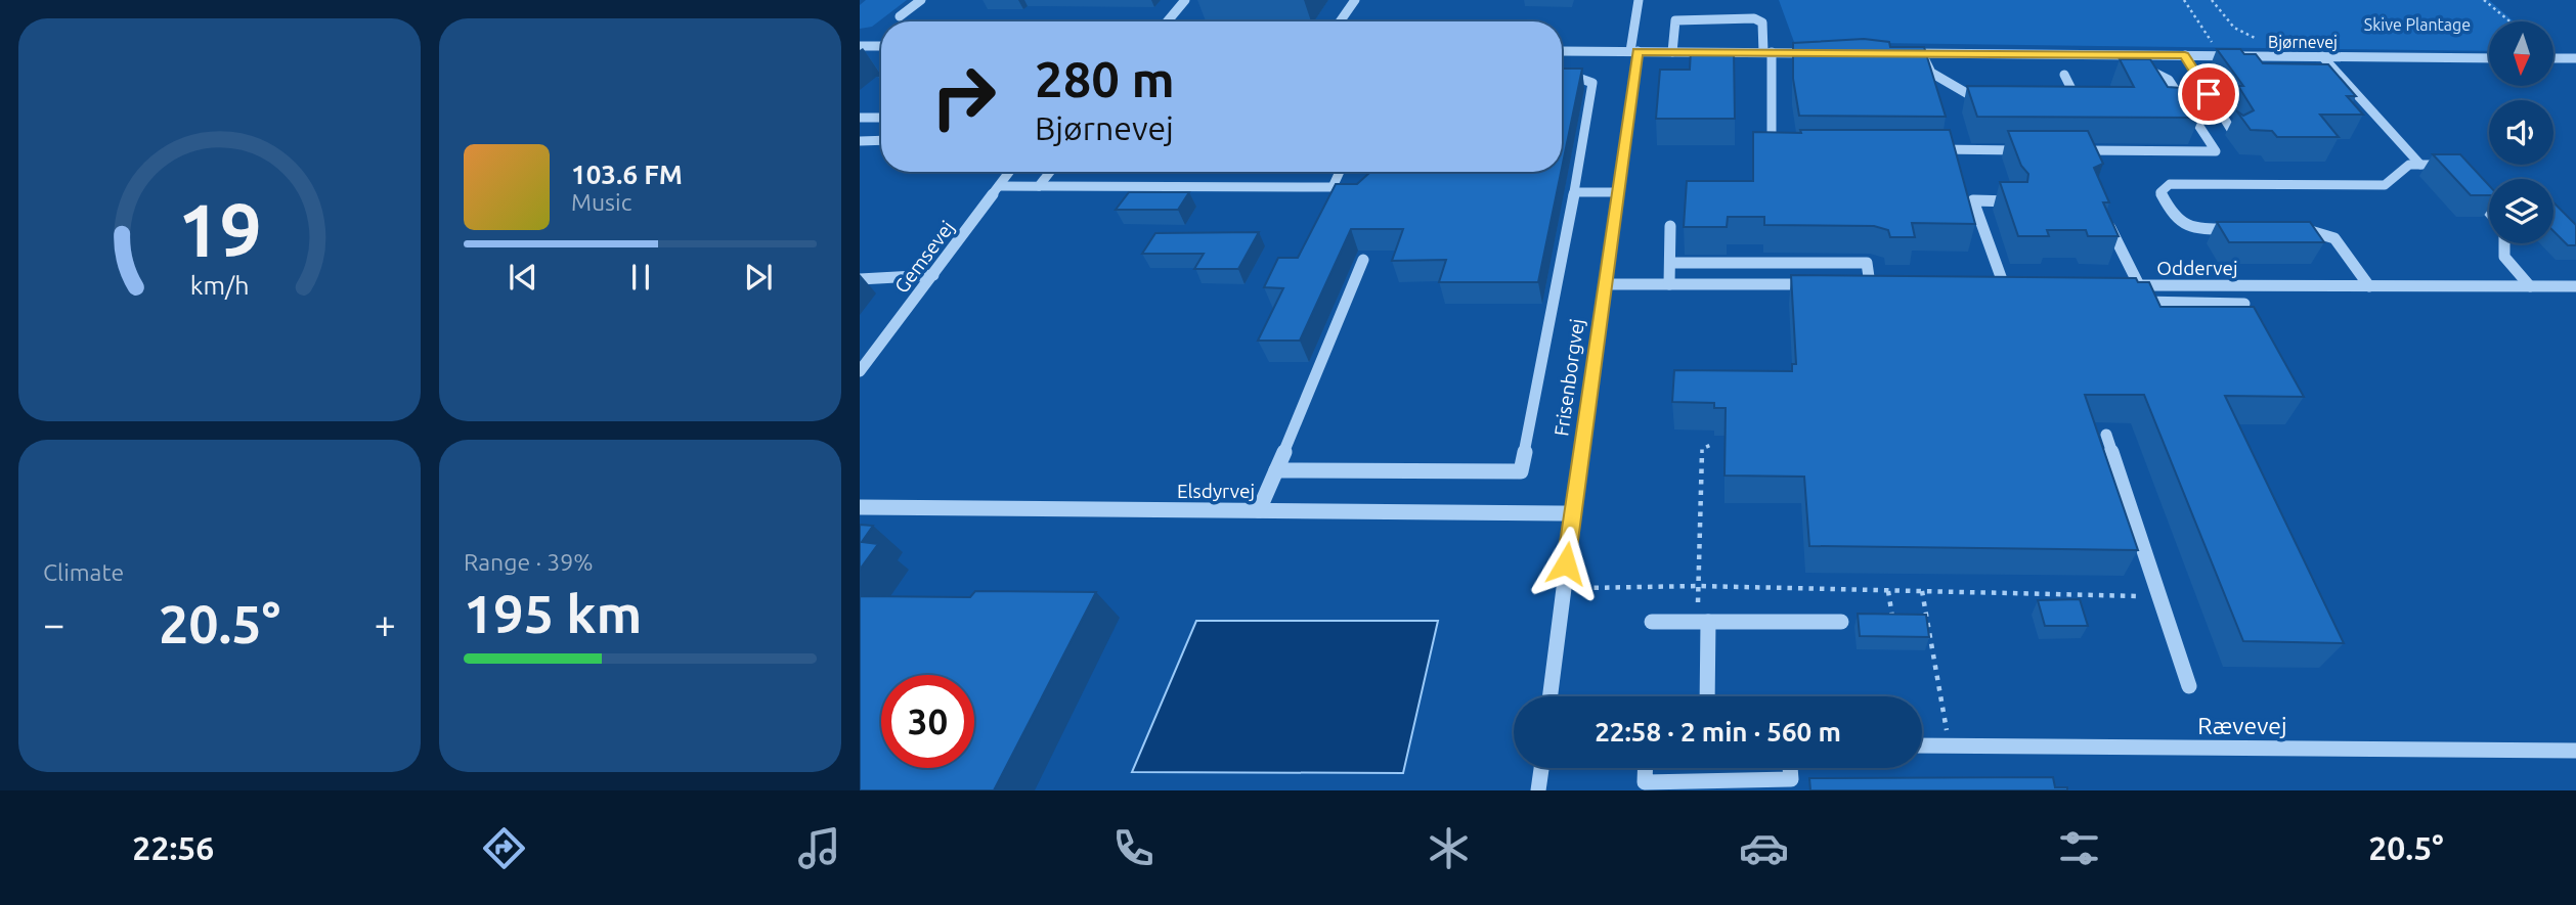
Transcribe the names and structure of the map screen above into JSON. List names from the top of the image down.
{
  "streets": {
    "street": [
      "Bjørnevej",
      "Gemsevej",
      "Oddervej",
      "Frisenborgvej",
      "Elsdyrvej",
      "Rævevej"
    ]
  },
  "crossings": [
    ["Frisenborgvej", "Elsdyrvej"]
  ],
  "parks": ["Skive Plantage"],
  "north": "bottom",
  "page": {
    "turn": ["280 m", "Bjørnevej"],
    "song": ["103.6 FM", "Music"],
    "tile": [
      "Climate",
      ["Range · 39%", "195 km"]
    ],
    "heat": ["−", "20.5°", "+"],
    "limit": "30",
    "trip": "22:58 · 2 min · 560 m",
    "tabs": ["22:56", "20.5°"],
    "gauge": ["19", "km/h"]
  }
}
